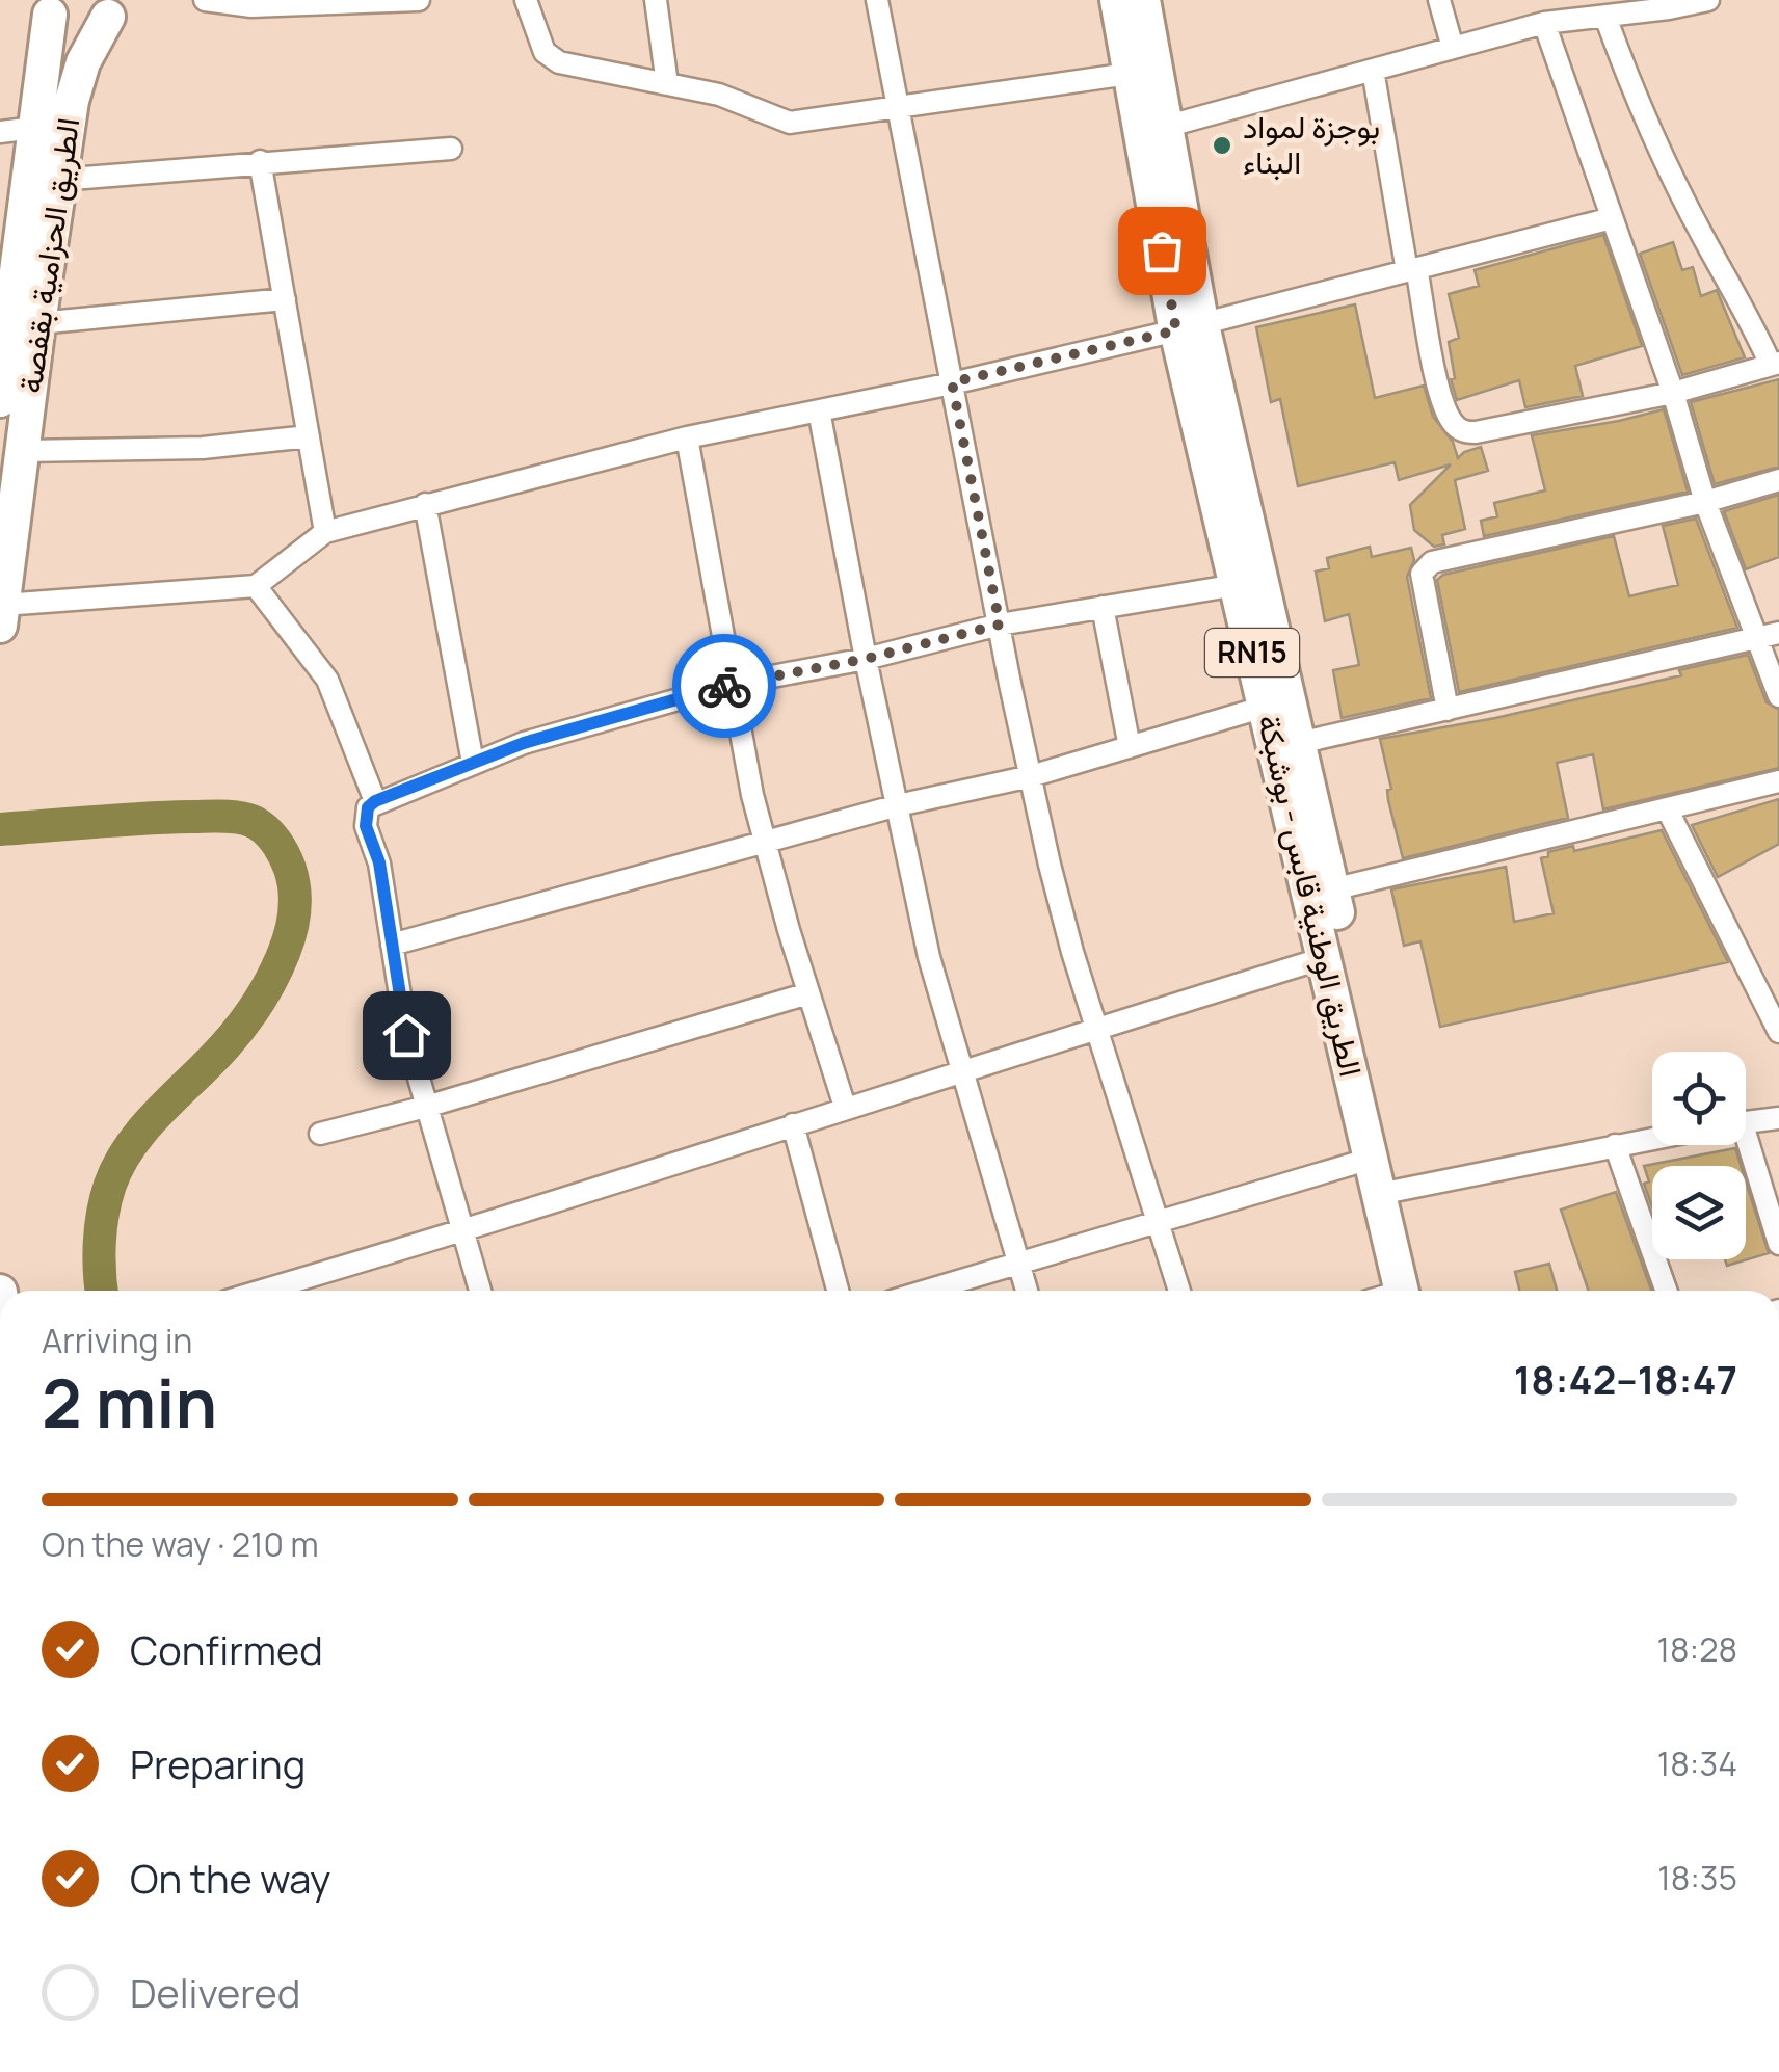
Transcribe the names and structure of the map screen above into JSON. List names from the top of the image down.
{
  "streets": {
    "main road": ["الطريق الحزامية بقفصة", "RN15", "الطريق الوطنية قابس - بوشبكة"]
  },
  "places": ["بوجزة لمواد البناء"],
  "page": {
    "heading": ["2 min", "Arriving in", "18:42–18:47"],
    "bar": "On the way · 210 m",
    "list": [
      ["Confirmed", "18:28"],
      ["Preparing", "18:34"],
      ["On the way", "18:35"],
      "Delivered"
    ]
  }
}
